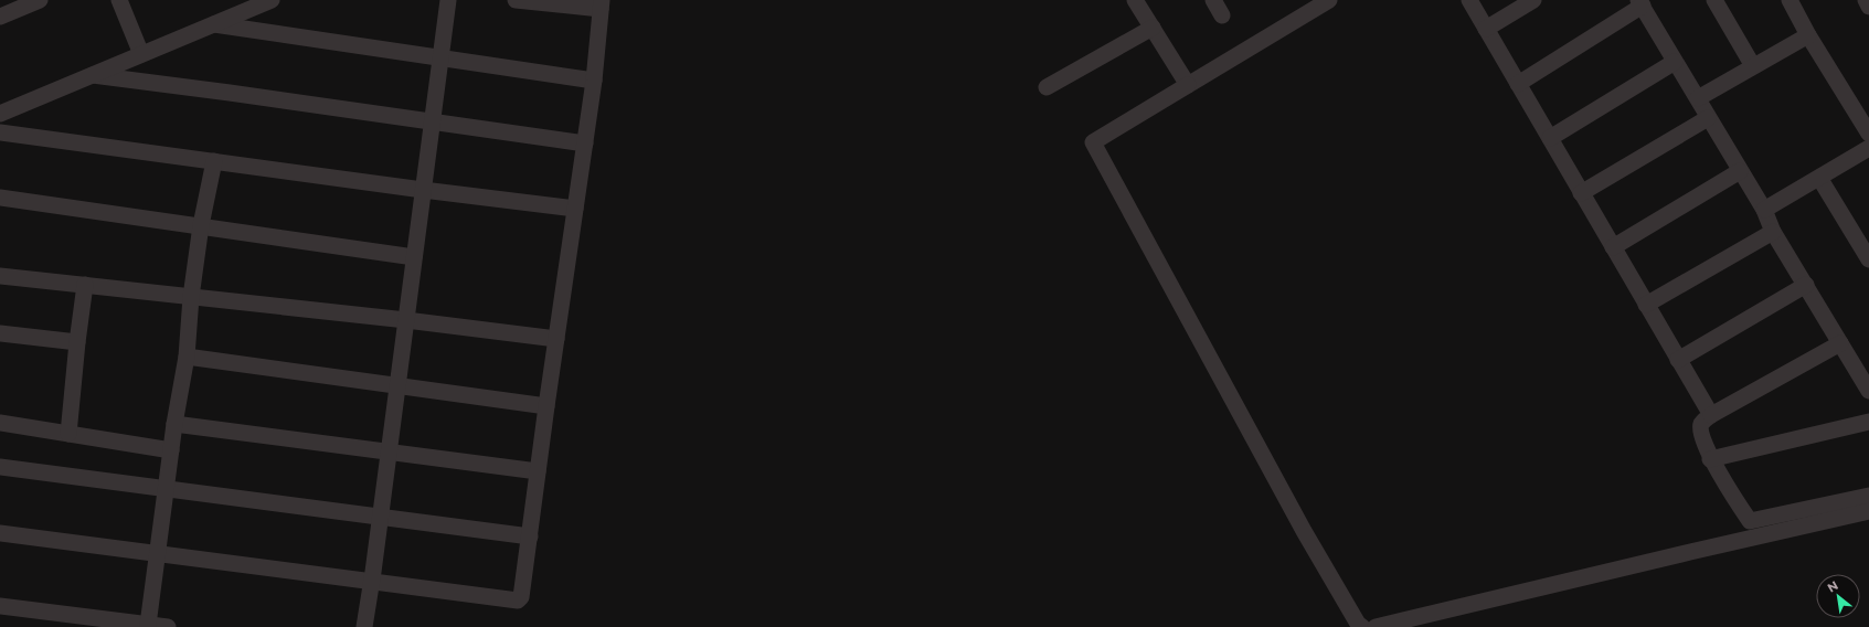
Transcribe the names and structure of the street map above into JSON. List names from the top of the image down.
{
  "north": "top left"
}
